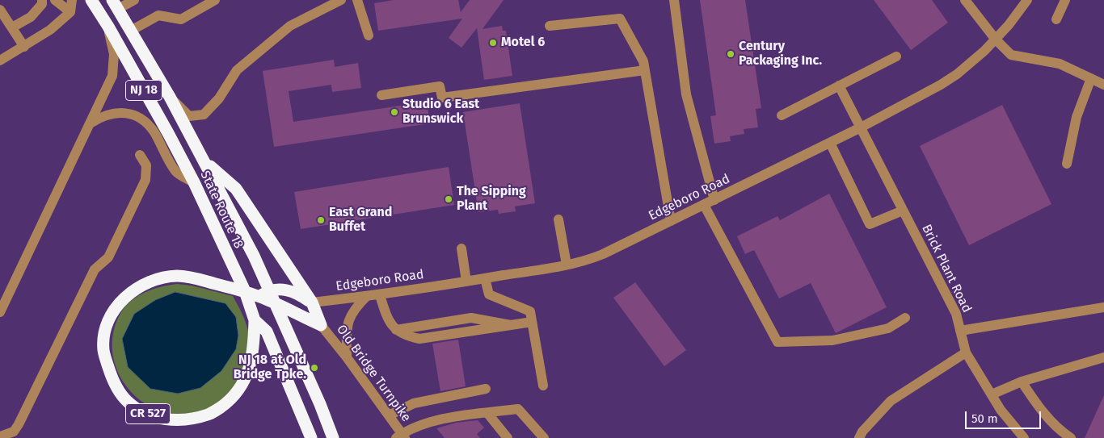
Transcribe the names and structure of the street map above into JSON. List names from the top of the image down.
{
  "streets": {
    "highway": ["NJ 18", "State Route 18", "CR 527"],
    "street": ["Edgeboro Road", "Brick Plant Road", "Old Bridge Turnpike"]
  },
  "crossings": [
    ["Edgeboro Road", "Brick Plant Road"],
    ["State Route 18", "CR 527"]
  ],
  "places": [
    "Motel 6",
    "Century Packaging Inc.",
    "Studio 6 East Brunswick",
    "The Sipping Plant",
    "East Grand Buffet",
    "NJ 18 at Old Bridge Tpke."
  ],
  "scale_bar": "50 m"
}
